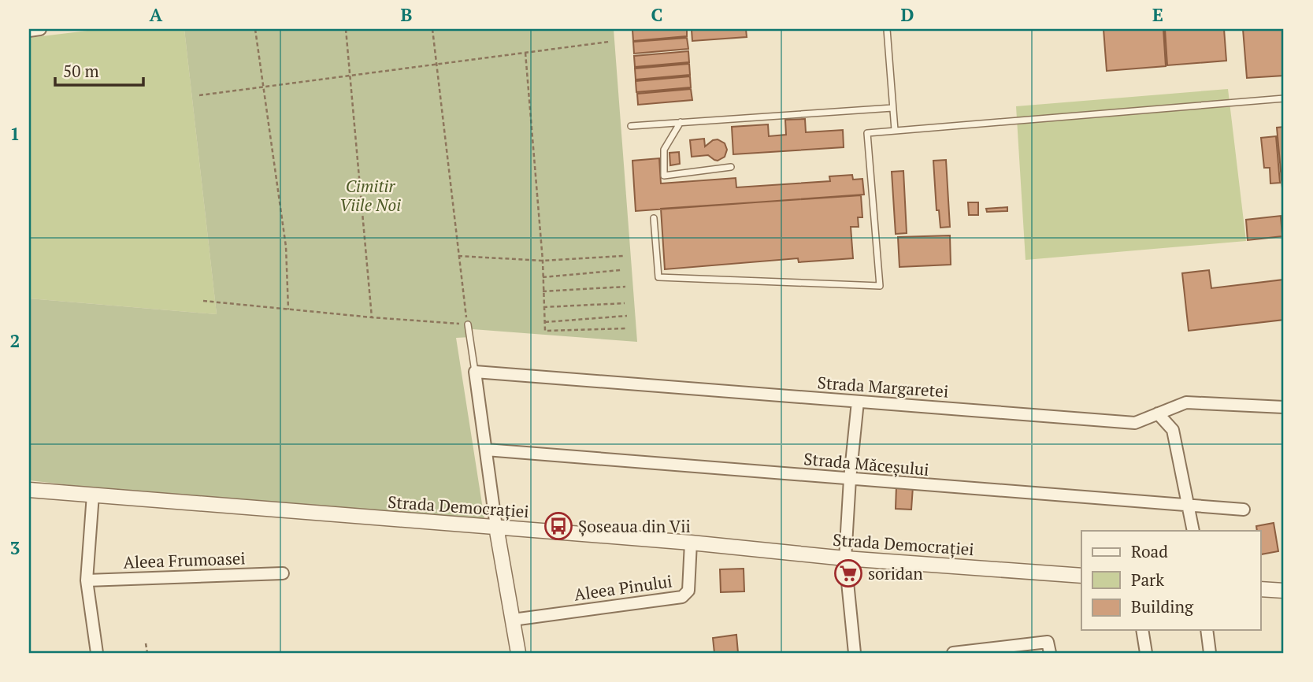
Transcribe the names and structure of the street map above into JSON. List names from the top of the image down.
{
  "streets": {
    "street": [
      "Strada Margaretei",
      "Strada Măceșului",
      "Strada Democrației",
      "Aleea Frumoasei",
      "Aleea Pinului"
    ]
  },
  "crossings": [
    ["Strada Democrației", "Aleea Pinului"]
  ],
  "parks": ["Cimitir Viile Noi"],
  "places": {
    "bus stop": ["Șoseaua din Vii"],
    "supermarket": ["soridan"]
  },
  "legend": ["Road", "Park", "Building"],
  "scale_bar": "50 m",
  "grid": {
    "columns": [
      "A",
      "B",
      "C",
      "D",
      "E"
    ],
    "rows": ["1", "2", "3"]
  }
}
